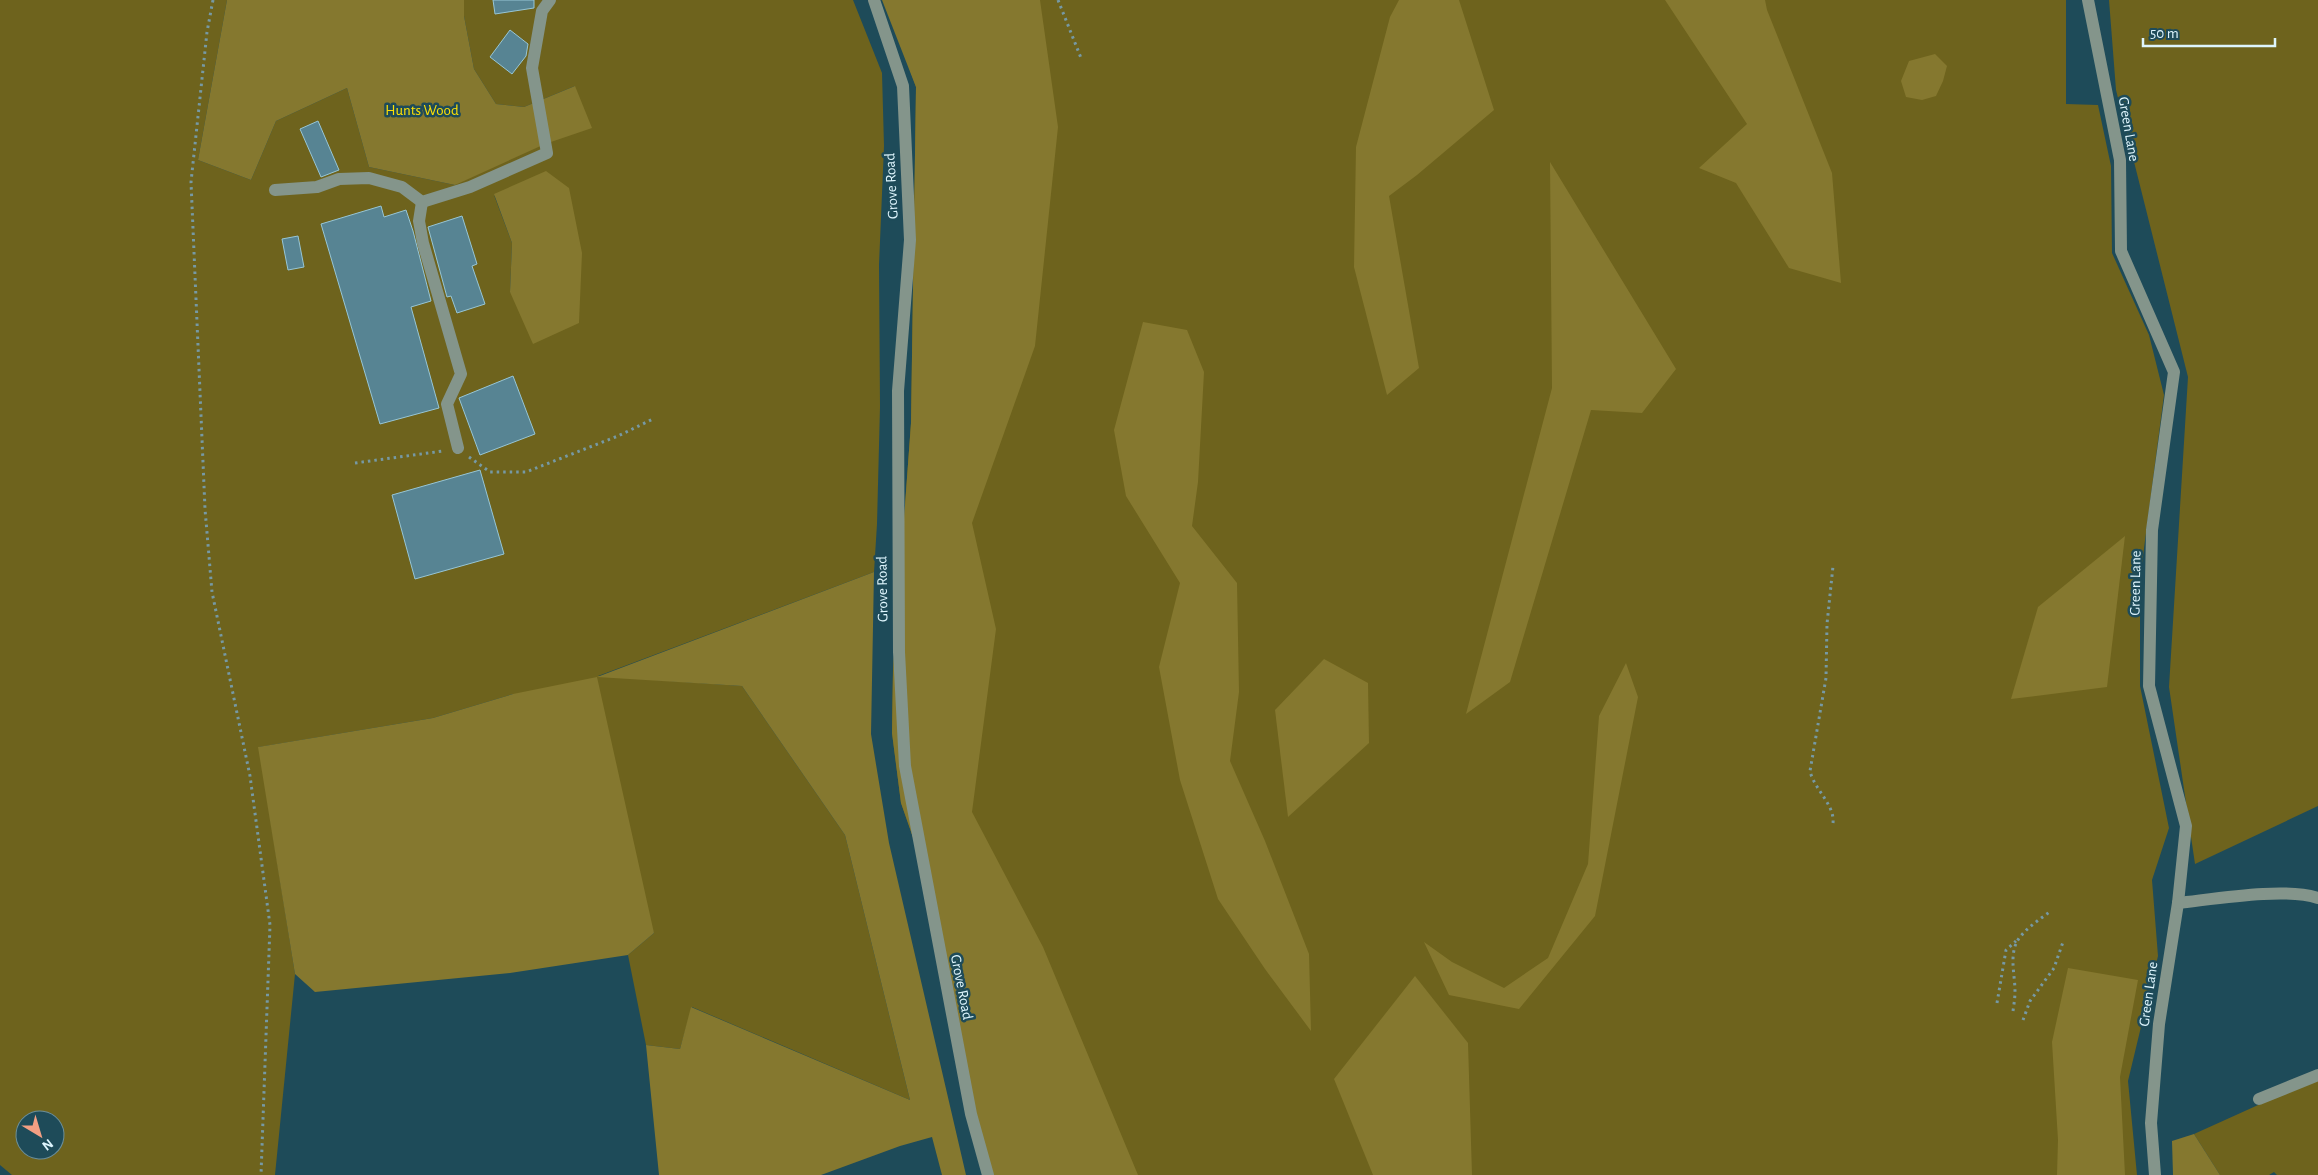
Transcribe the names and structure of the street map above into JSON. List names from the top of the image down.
{
  "streets": {
    "street": ["Green Lane", "Grove Road"]
  },
  "parks": ["Hunts Wood"],
  "scale_bar": "50 m",
  "north": "bottom right"
}
